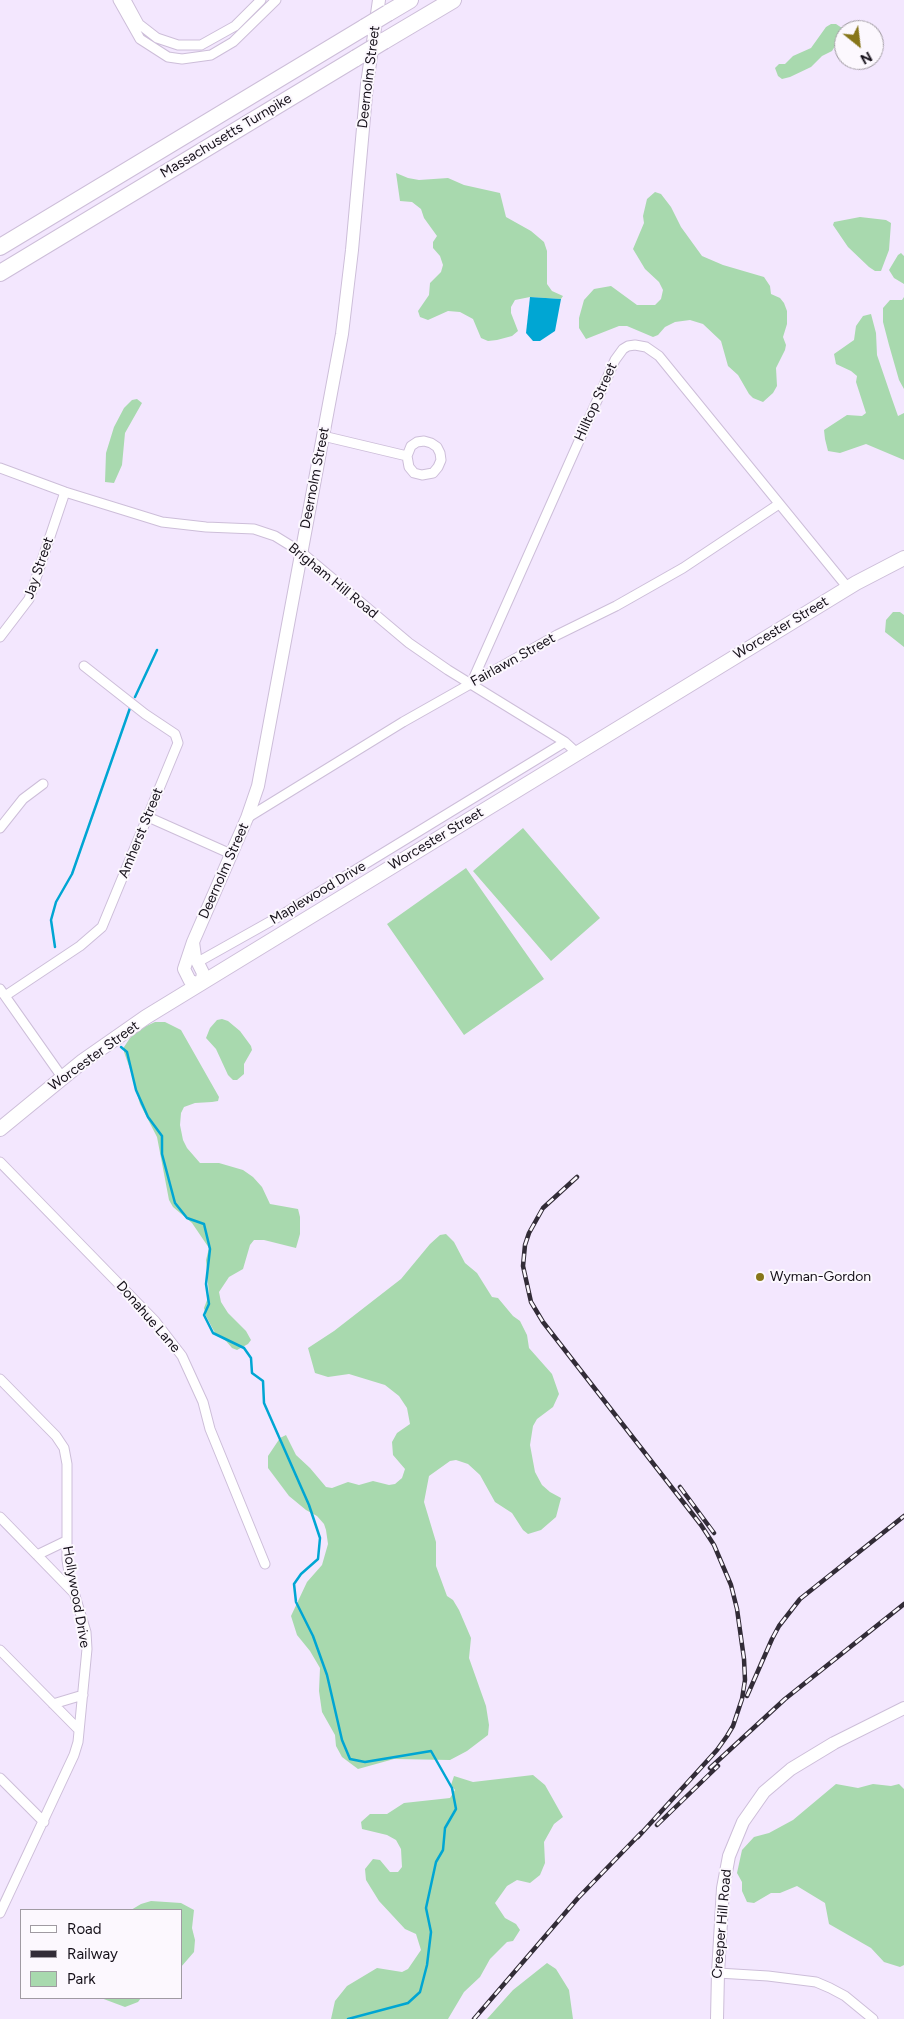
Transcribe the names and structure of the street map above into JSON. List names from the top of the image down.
{
  "streets": {
    "highway": ["Massachusetts Turnpike"],
    "main road": ["Worcester Street"],
    "street": [
      "Deernolm Street",
      "Hilltop Street",
      "Jay Street",
      "Brigham Hill Road",
      "Fairlawn Street",
      "Amherst Street",
      "Maplewood Drive",
      "Donahue Lane",
      "Hollywood Drive",
      "Creeper Hill Road"
    ]
  },
  "crossings": [
    ["Deernolm Street", "Massachusetts Turnpike"],
    ["Deernolm Street", "Brigham Hill Road"],
    ["Deernolm Street", "Worcester Street"],
    ["Deernolm Street", "Fairlawn Street"],
    ["Hilltop Street", "Brigham Hill Road"],
    ["Hilltop Street", "Worcester Street"],
    ["Hilltop Street", "Fairlawn Street"],
    ["Jay Street", "Brigham Hill Road"],
    ["Brigham Hill Road", "Worcester Street"],
    ["Brigham Hill Road", "Fairlawn Street"],
    ["Brigham Hill Road", "Maplewood Drive"]
  ],
  "places": ["Wyman-Gordon"],
  "legend": ["Road", "Railway", "Park"],
  "north": "bottom right"
}
